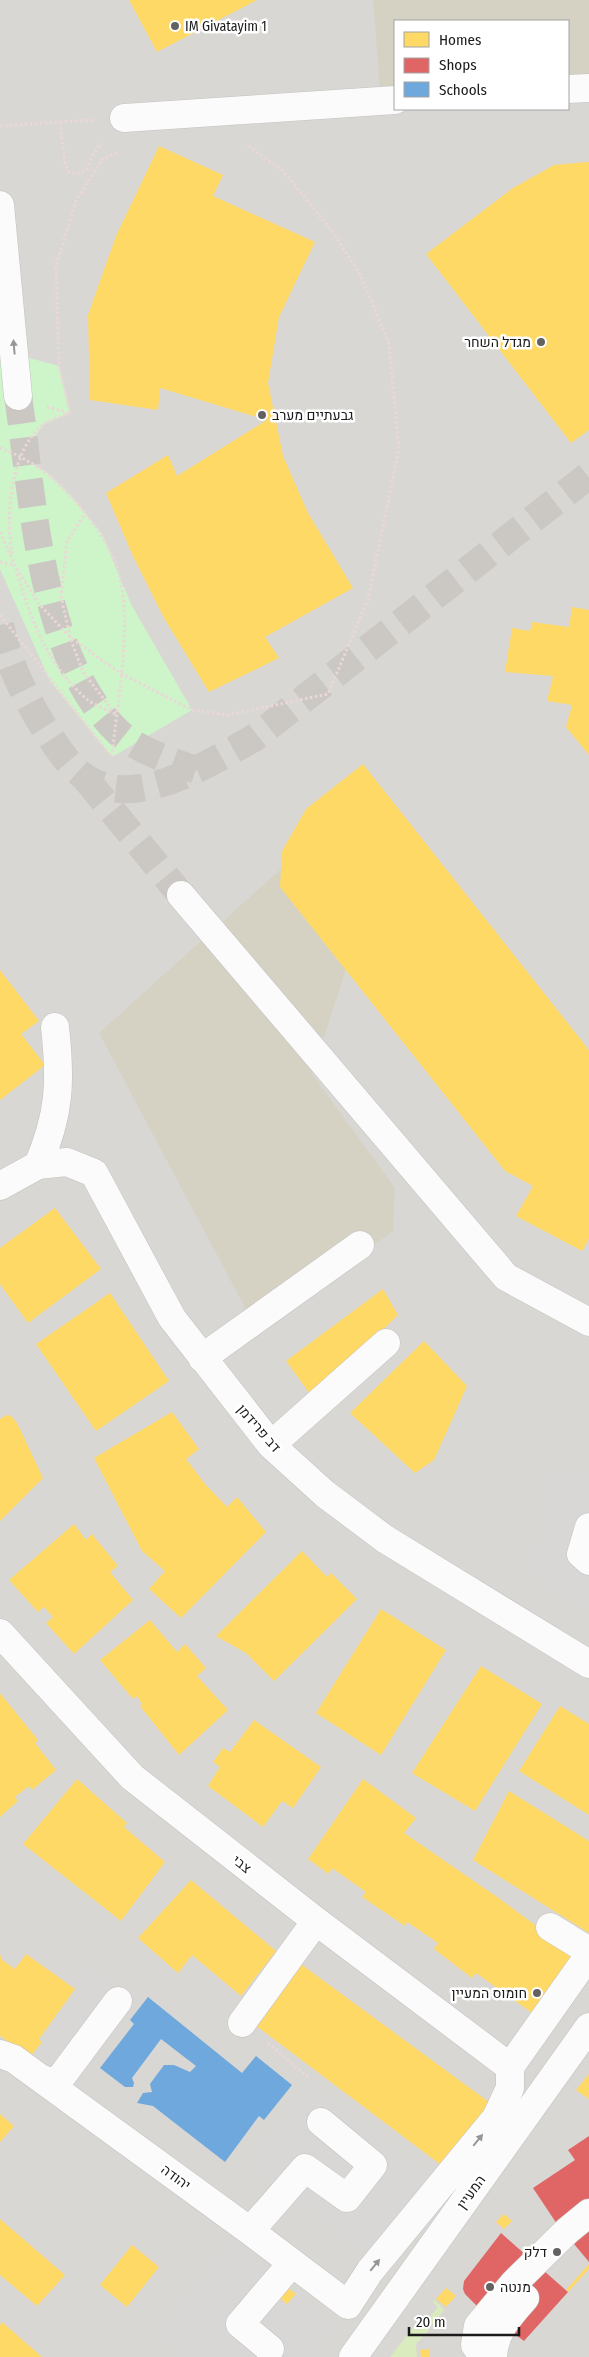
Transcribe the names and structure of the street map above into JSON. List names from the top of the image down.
{
  "streets": {
    "street": [
      "דב פרידמן",
      "צבי",
      "יהודה",
      "המעיין"
    ]
  },
  "crossings": [
    ["צבי", "המעיין"],
    ["יהודה", "המעיין"]
  ],
  "places": [
    "IM Givatayim 1",
    "מגדל השחר",
    "גבעתיים מערב",
    "חומוס המעיין",
    "דלק",
    "מנטה"
  ],
  "legend": ["Homes", "Shops", "Schools"],
  "scale_bar": "20 m"
}
